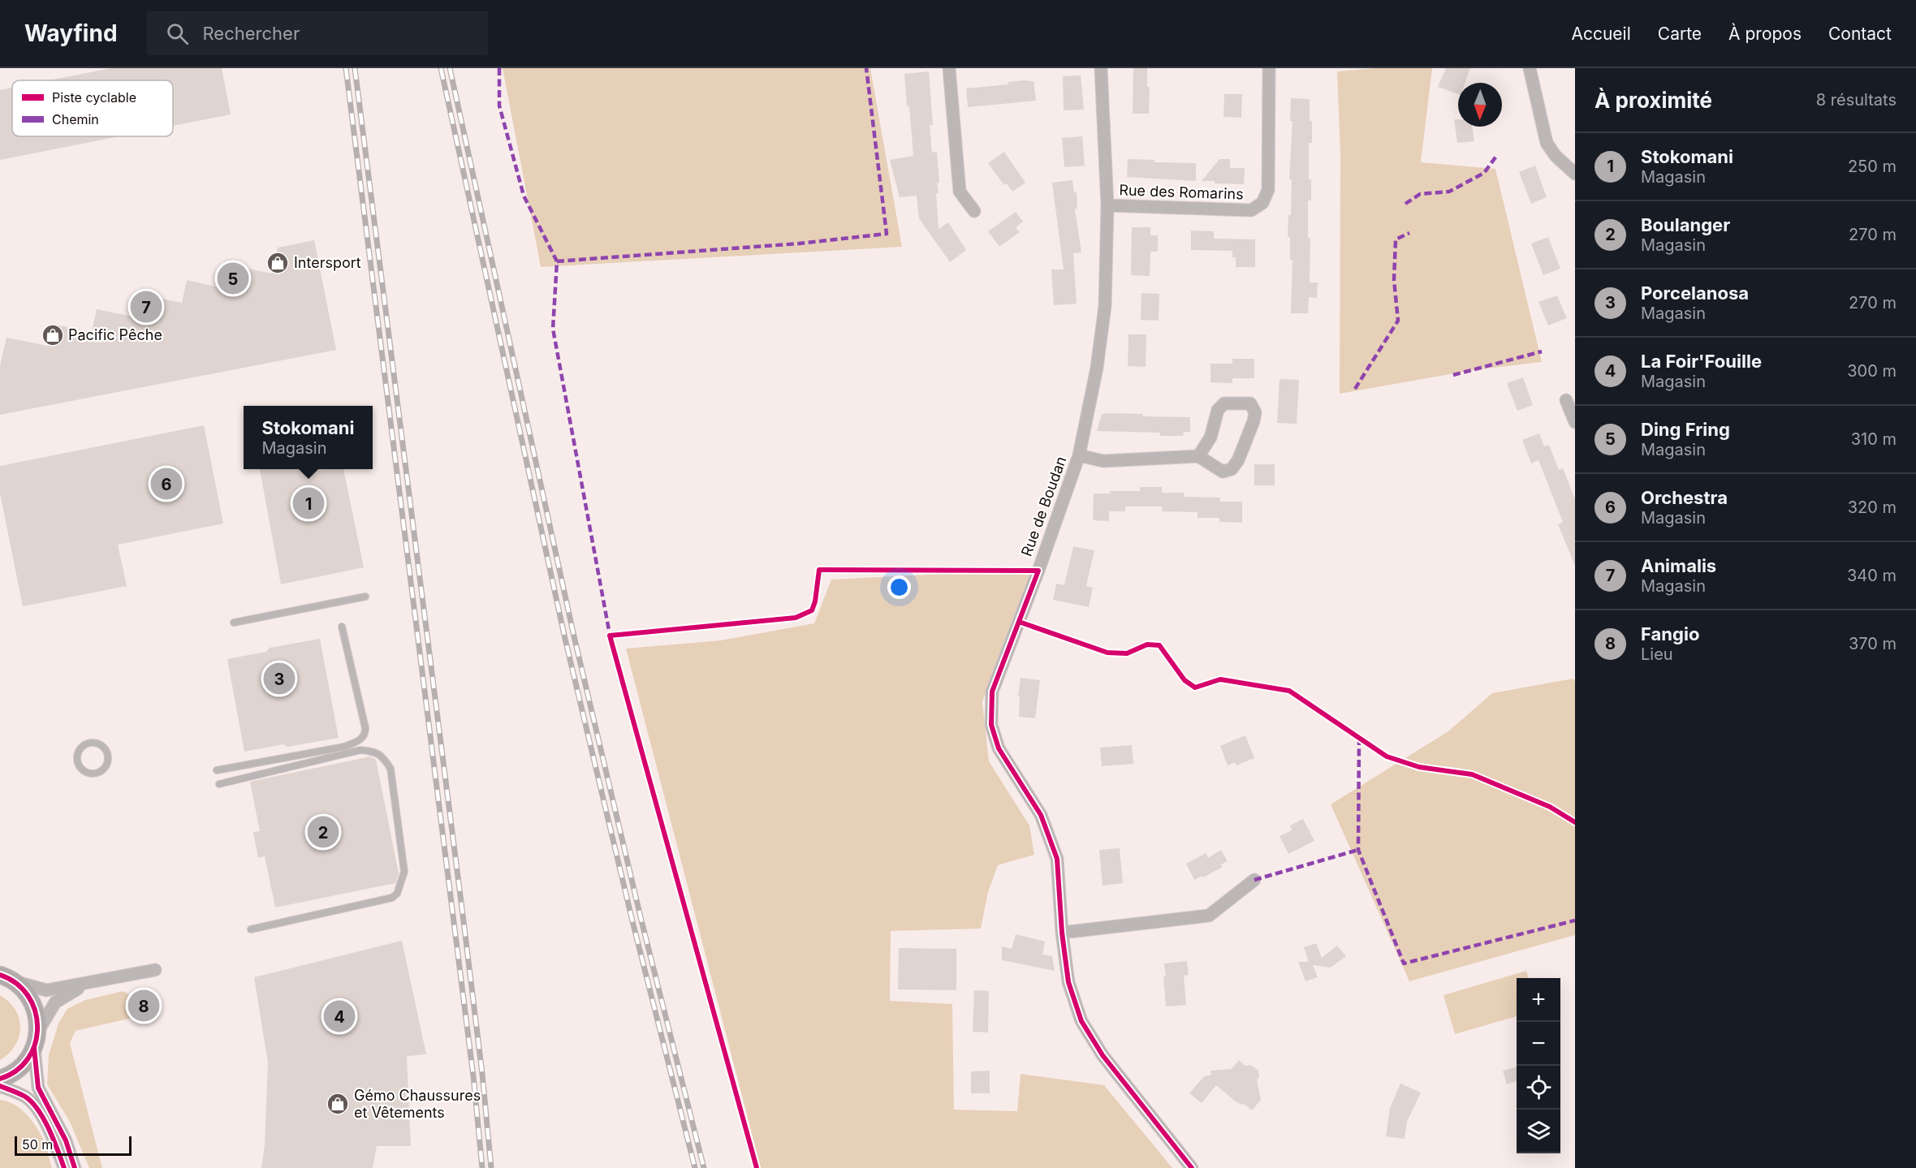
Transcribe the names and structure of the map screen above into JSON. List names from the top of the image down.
{
  "streets": {
    "street": ["Rue des Romarins", "Rue de Boudan"]
  },
  "crossings": [
    ["Rue des Romarins", "Rue de Boudan"]
  ],
  "places": {
    "shop": ["Intersport", "Pacific Pêche", "Gémo Chaussures et Vêtements"]
  },
  "legend": ["Piste cyclable", "Chemin"],
  "scale_bar": "50 m",
  "north": "bottom",
  "page": {
    "header": "Wayfind",
    "search": "Rechercher",
    "nav": [
      "Accueil",
      "Carte",
      "À propos",
      "Contact"
    ],
    "heading": ["À proximité", "8 résultats"],
    "list": [
      {
        "mark": "1",
        "name": "Stokomani",
        "note": "Magasin",
        "value": "250 m"
      },
      {
        "mark": "2",
        "name": "Boulanger",
        "note": "Magasin",
        "value": "270 m"
      },
      {
        "mark": "3",
        "name": "Porcelanosa",
        "note": "Magasin",
        "value": "270 m"
      },
      {
        "mark": "4",
        "name": "La Foir'Fouille",
        "note": "Magasin",
        "value": "300 m"
      },
      {
        "mark": "5",
        "name": "Ding Fring",
        "note": "Magasin",
        "value": "310 m"
      },
      {
        "mark": "6",
        "name": "Orchestra",
        "note": "Magasin",
        "value": "320 m"
      },
      {
        "mark": "7",
        "name": "Animalis",
        "note": "Magasin",
        "value": "340 m"
      },
      {
        "mark": "8",
        "name": "Fangio",
        "note": "Lieu",
        "value": "370 m"
      }
    ],
    "pins": [
      "5",
      "7",
      "6",
      "1",
      "3",
      "2",
      "8",
      "4"
    ],
    "popup": ["Stokomani", "Magasin"],
    "map_buttons": ["+", "−"],
    "scale": "50 m"
  }
}
